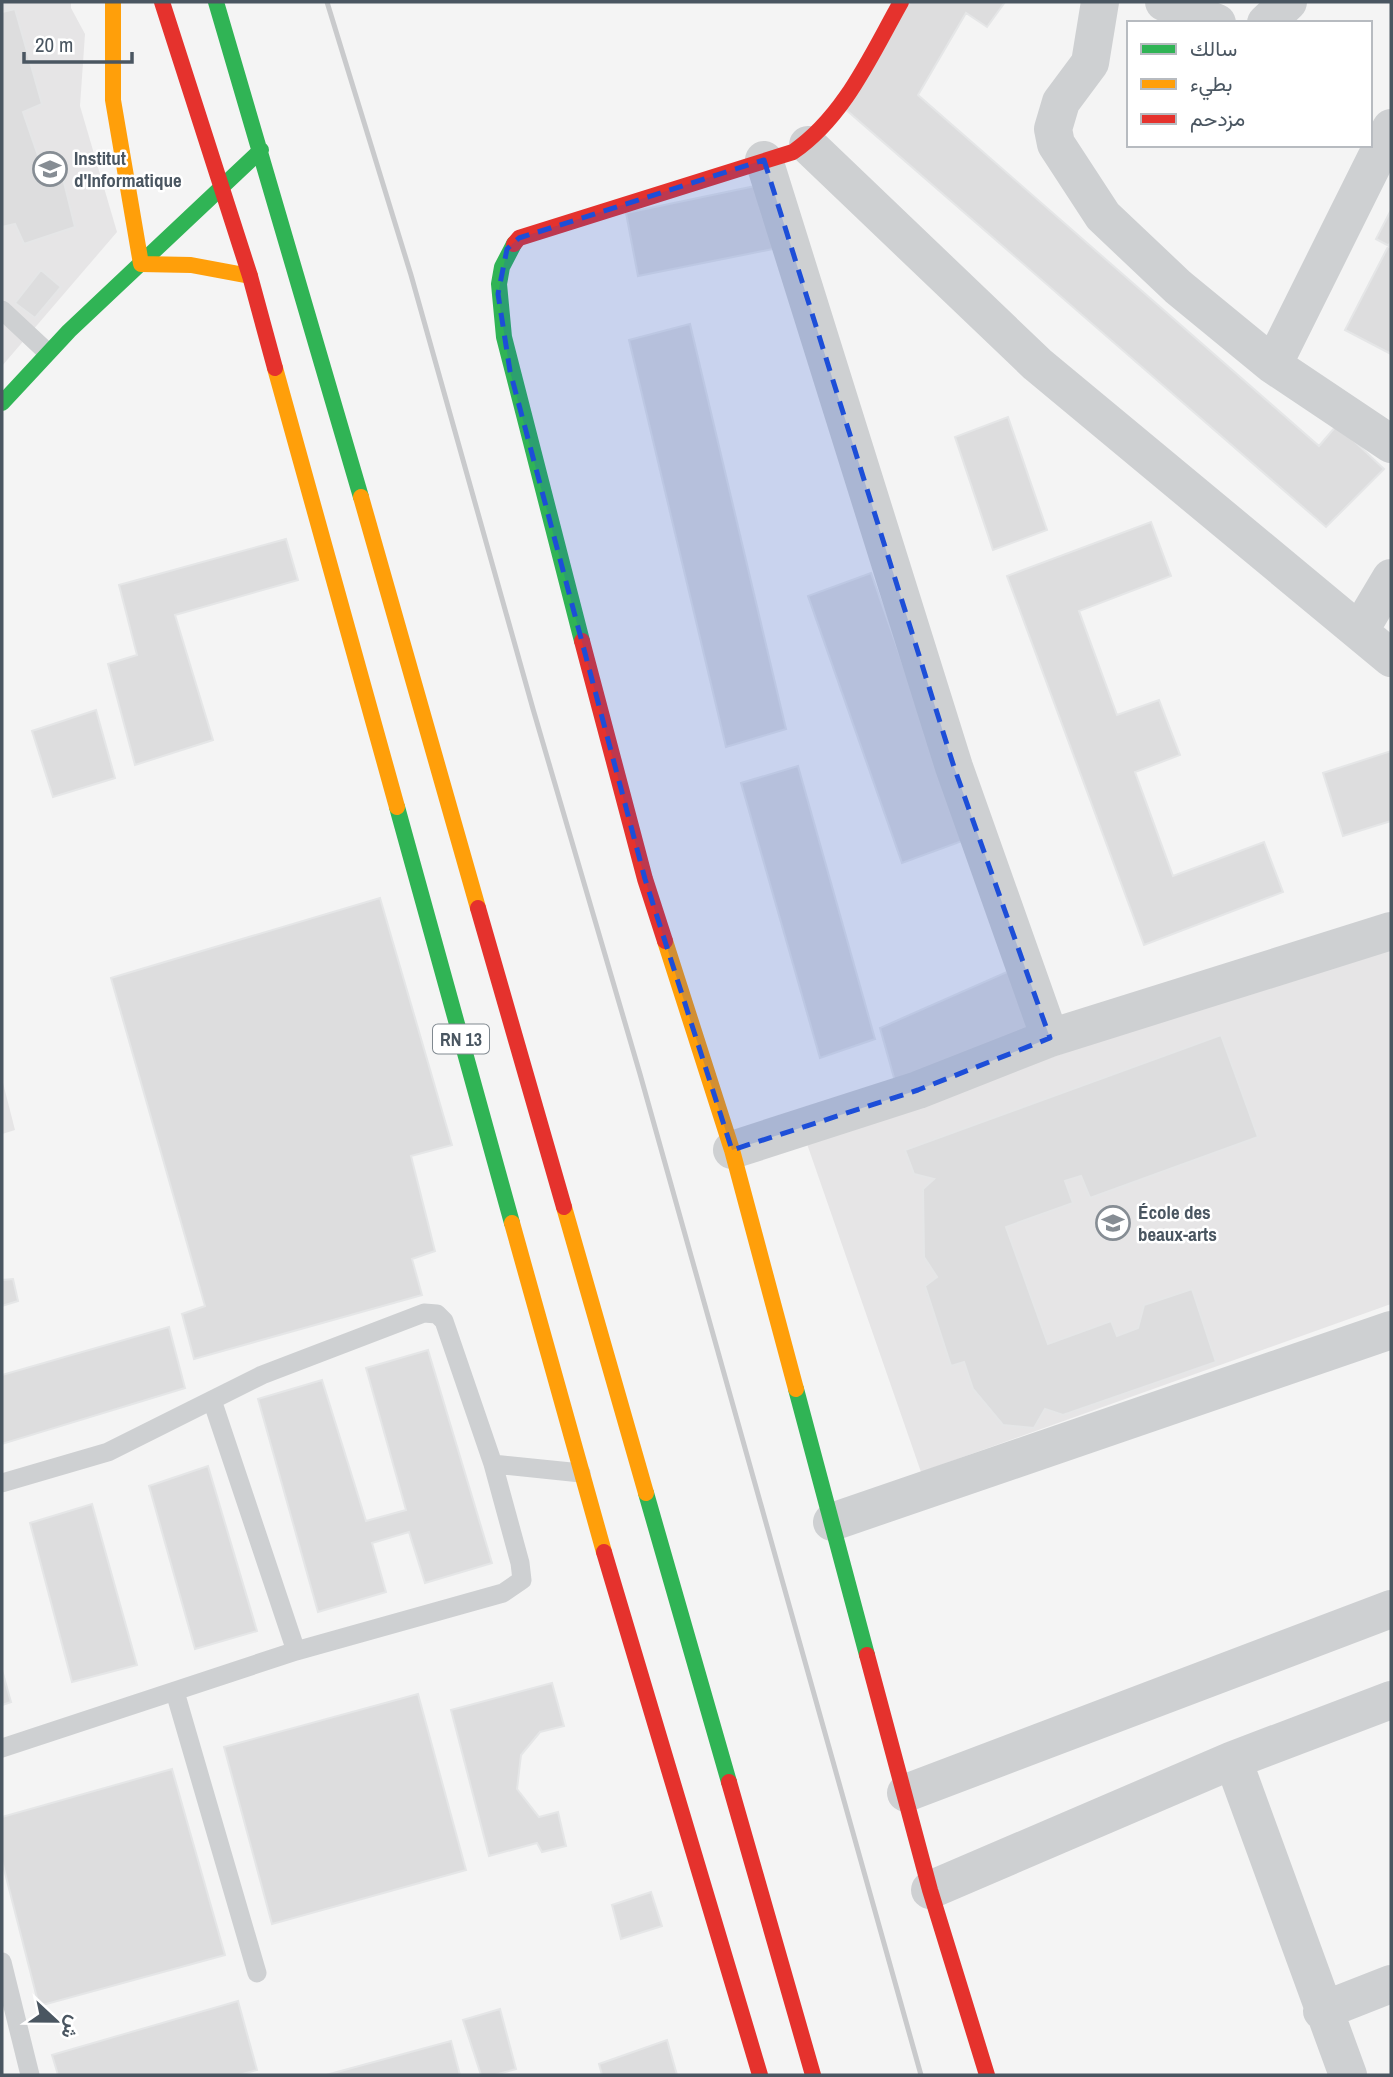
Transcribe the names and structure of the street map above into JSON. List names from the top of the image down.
{
  "streets": {
    "main road": ["RN 13"]
  },
  "places": {
    "school or university": ["Institut d'Informatique", "École des beaux-arts"]
  },
  "legend": ["سالك", "بطيء", "مزدحم"],
  "scale_bar": "20 m",
  "north": "right"
}
